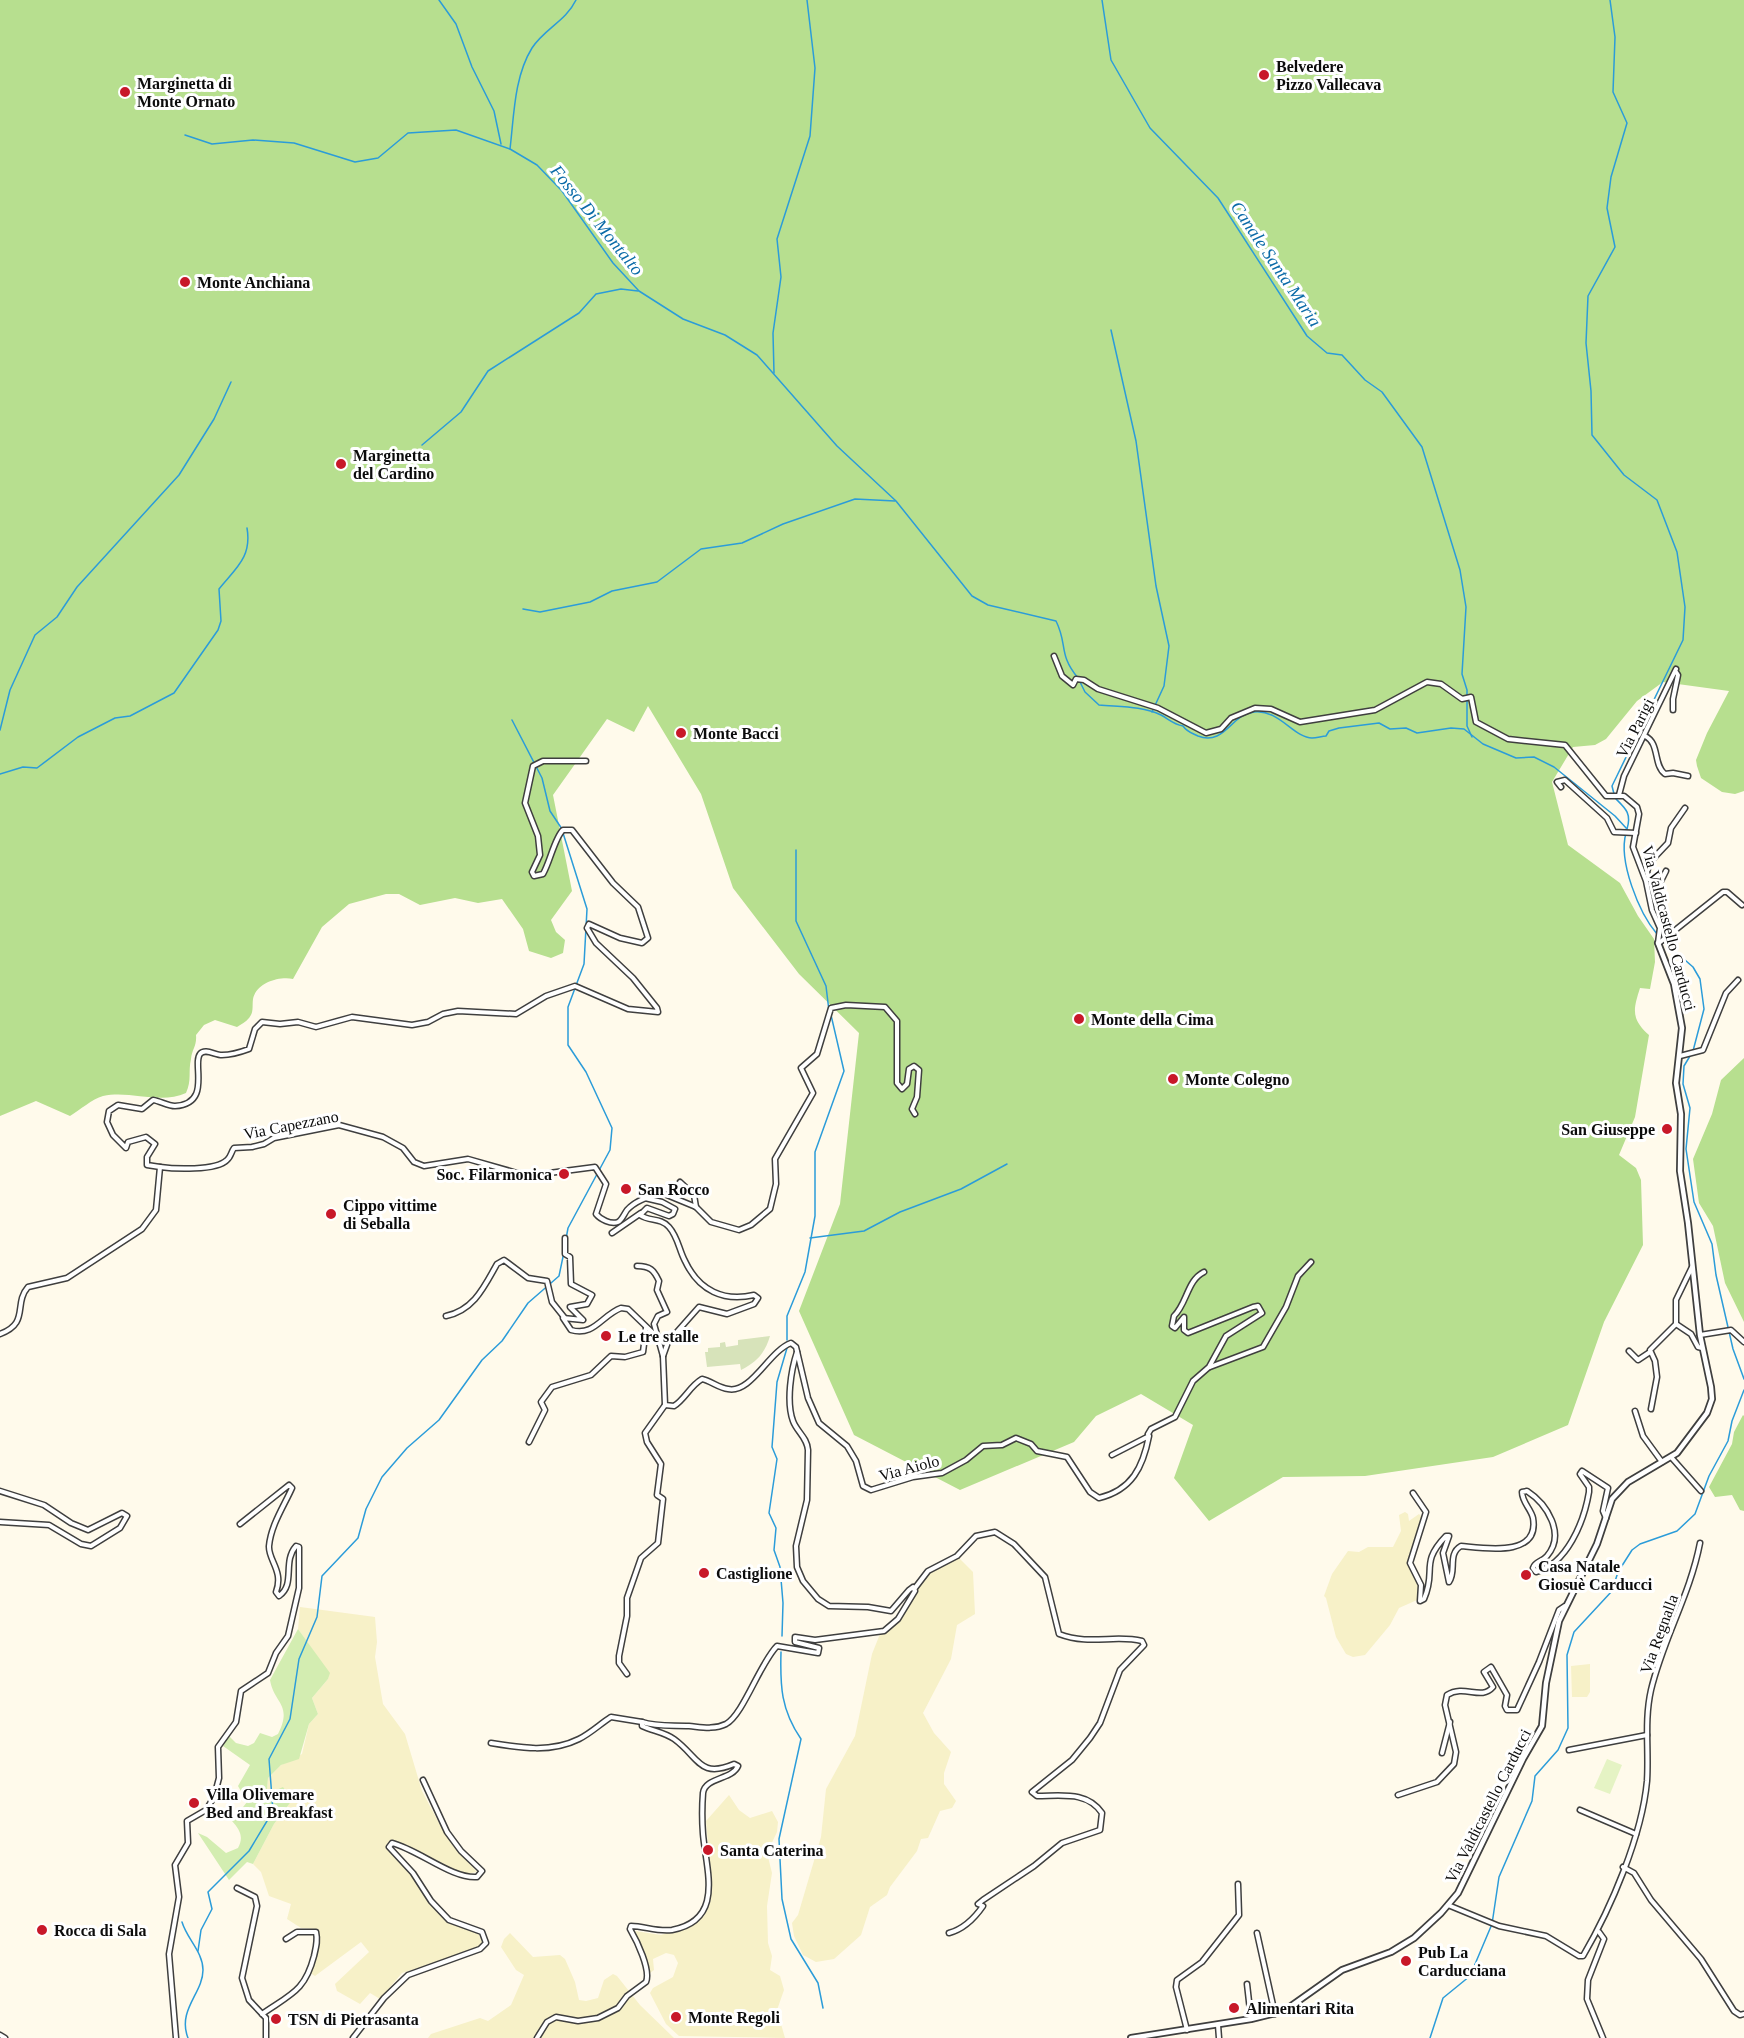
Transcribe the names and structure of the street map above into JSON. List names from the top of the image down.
{
  "streets": {
    "street": [
      "Via Parigi",
      "Via Valdicastello Carducci",
      "Via Capezzano",
      "Via Aiolo",
      "Via Regnalla"
    ]
  },
  "crossings": [
    ["Via Parigi", "Via Valdicastello Carducci"]
  ],
  "water": ["Fosso Di Montalto", "Canale Santa Maria"],
  "places": [
    "Belvedere Pizzo Vallecava",
    "Marginetta di Monte Ornato",
    "Monte Anchiana",
    "Marginetta del Cardino",
    "Monte Bacci",
    "Monte della Cima",
    "Monte Colegno",
    "San Giuseppe",
    "Soc. Filarmonica",
    "San Rocco",
    "Cippo vittime di Seballa",
    "Le tre stalle",
    "Castiglione",
    "Casa Natale Giosuè Carducci",
    "Villa Olivemare Bed and Breakfast",
    "Santa Caterina",
    "Rocca di Sala",
    "Pub La Carducciana",
    "Alimentari Rita",
    "Monte Regoli",
    "TSN di Pietrasanta"
  ]
}
